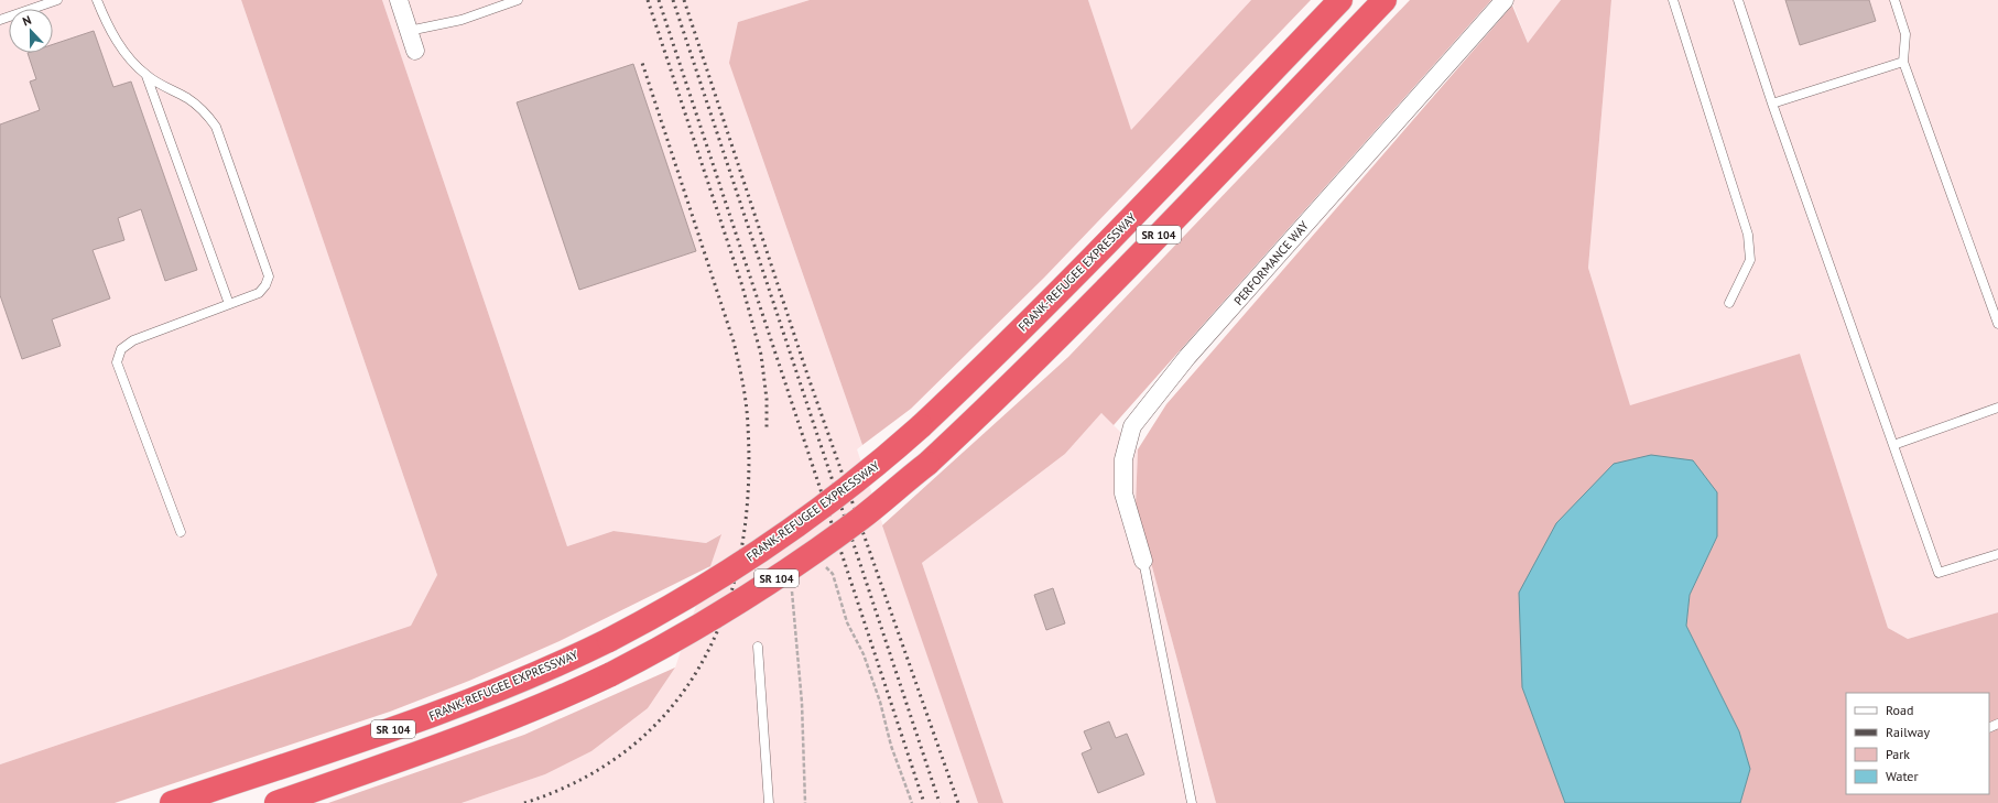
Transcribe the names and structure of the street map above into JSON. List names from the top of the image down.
{
  "streets": {
    "highway": ["SR 104", "FRANK-REFUGEE EXPRESSWAY"],
    "street": ["PERFORMANCE WAY"]
  },
  "legend": [
    "Road",
    "Railway",
    "Park",
    "Water"
  ],
  "north": "top"
}
